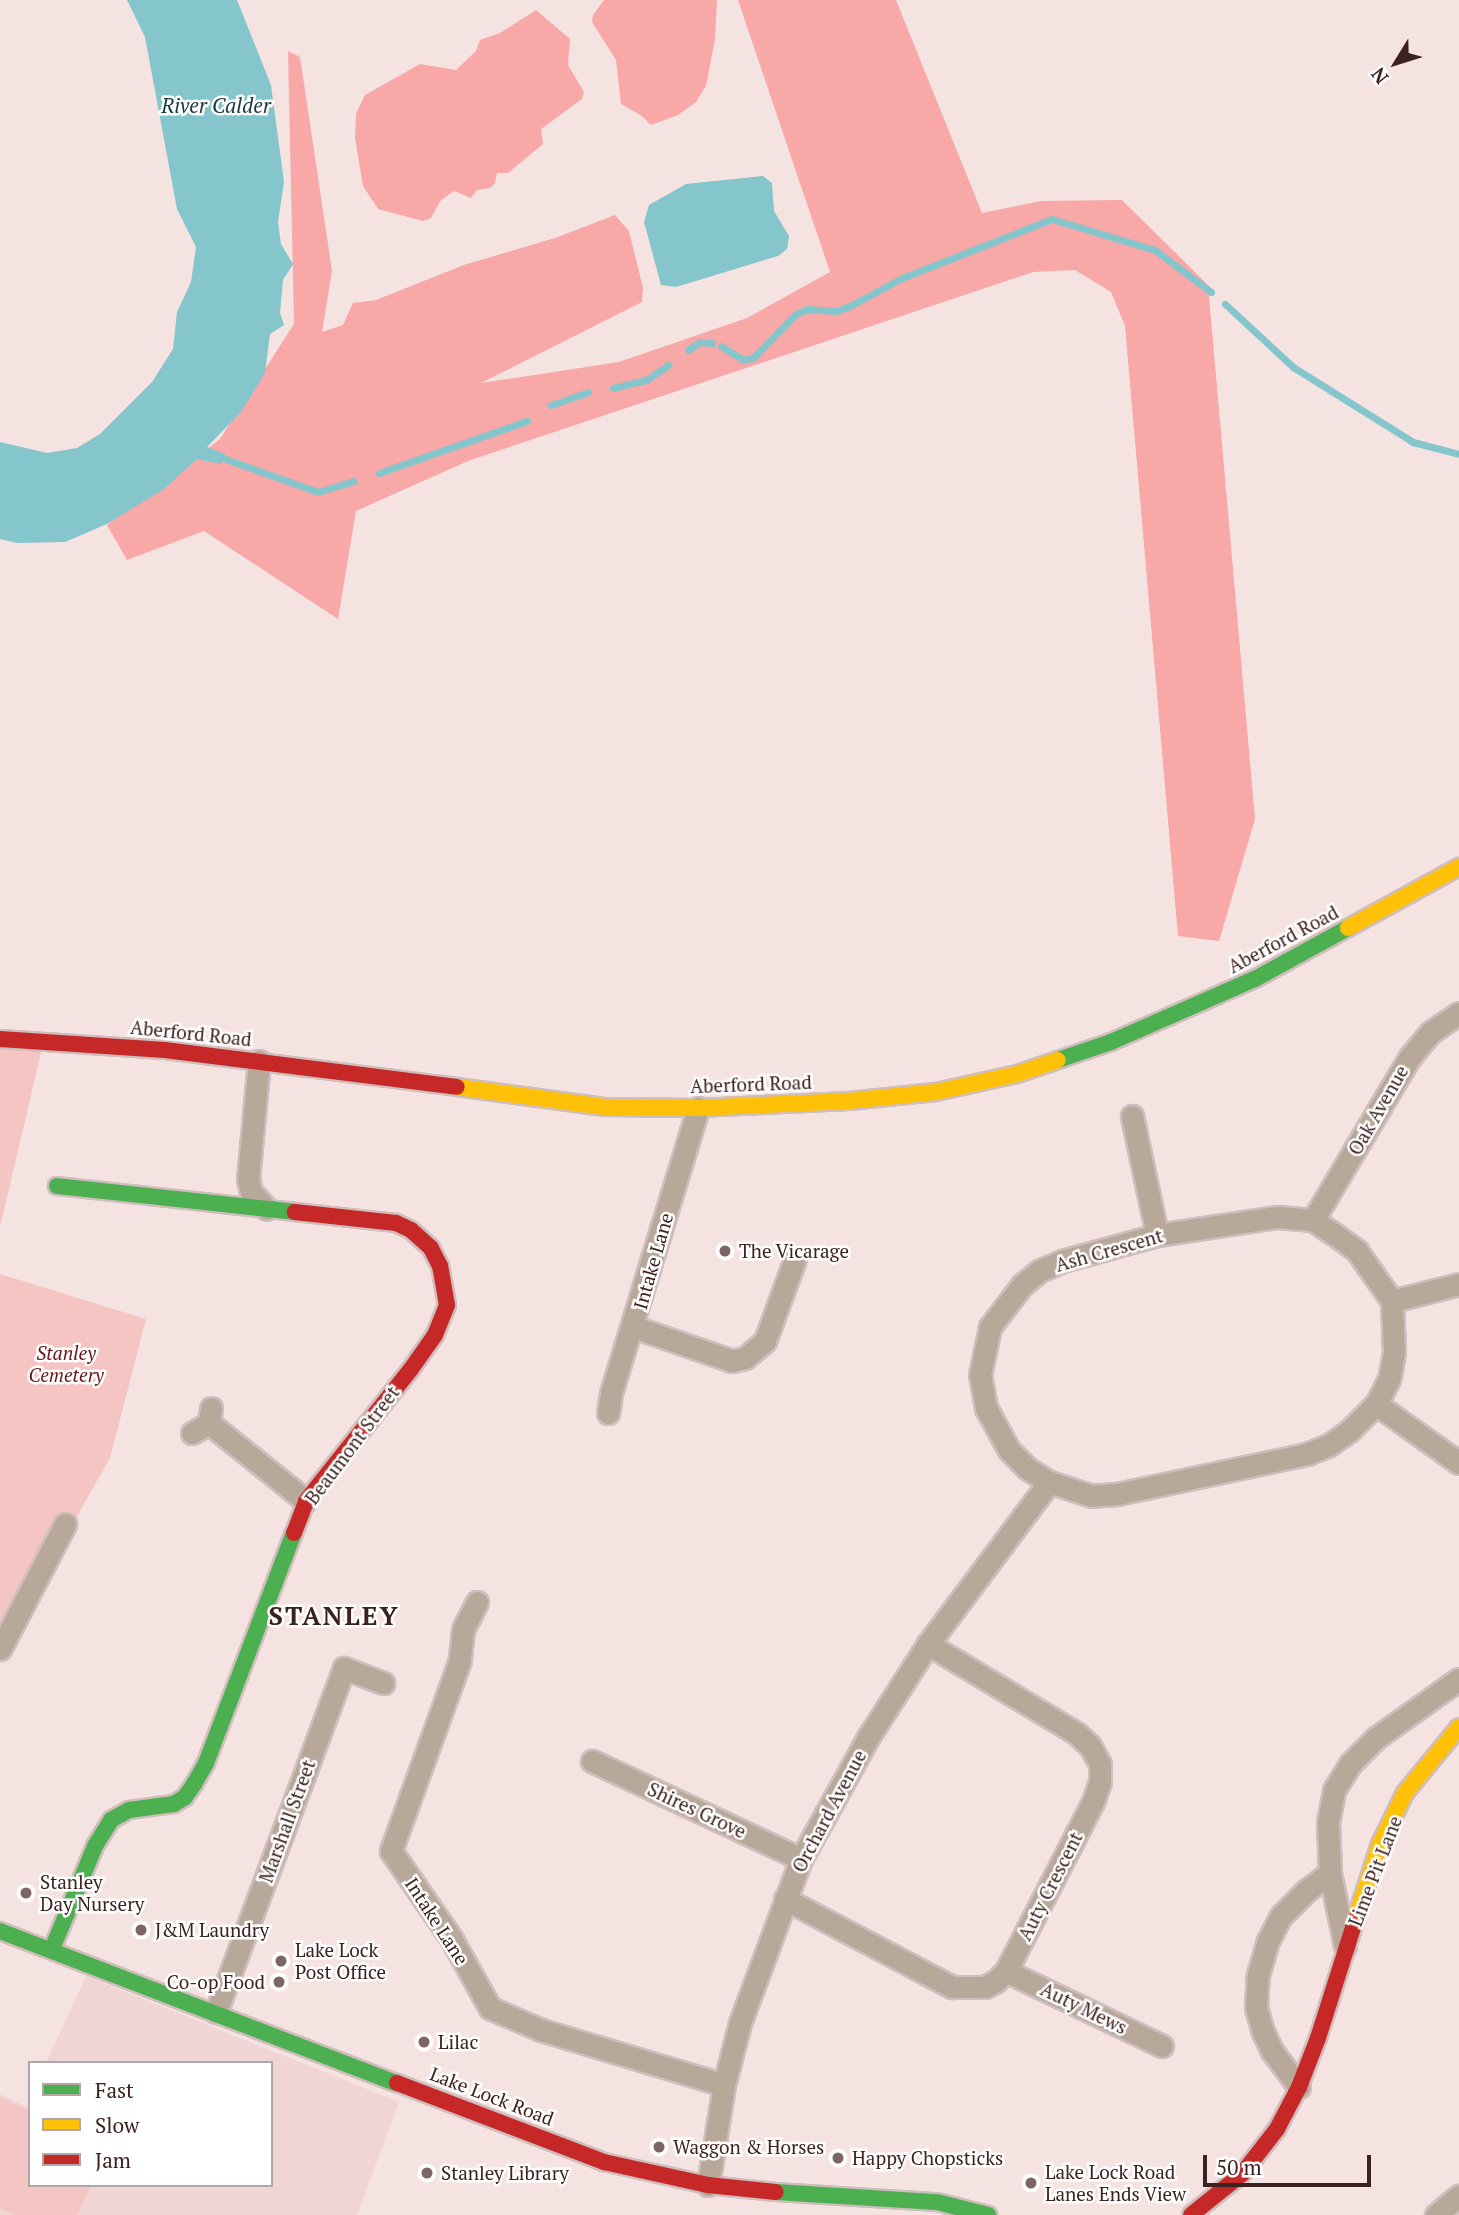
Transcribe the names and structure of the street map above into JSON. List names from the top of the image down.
{
  "streets": {
    "street": [
      "Aberford Road",
      "Oak Avenue",
      "Ash Crescent",
      "Intake Lane",
      "Beaumont Street",
      "Shires Grove",
      "Orchard Avenue",
      "Marshall Street",
      "Lime Pit Lane",
      "Auty Crescent",
      "Auty Mews",
      "Lake Lock Road"
    ]
  },
  "crossings": [
    ["Aberford Road", "Intake Lane"],
    ["Oak Avenue", "Ash Crescent"],
    ["Ash Crescent", "Orchard Avenue"],
    ["Intake Lane", "Orchard Avenue"],
    ["Beaumont Street", "Lake Lock Road"],
    ["Shires Grove", "Orchard Avenue"],
    ["Orchard Avenue", "Auty Crescent"],
    ["Orchard Avenue", "Lake Lock Road"],
    ["Marshall Street", "Lake Lock Road"],
    ["Auty Crescent", "Auty Mews"]
  ],
  "districts": ["STANLEY"],
  "water": ["River Calder"],
  "parks": ["Stanley Cemetery"],
  "places": [
    "The Vicarage",
    "Stanley Day Nursery",
    "J&M Laundry",
    "Lake Lock Post Office",
    "Co-op Food",
    "Lilac",
    "Waggon & Horses",
    "Happy Chopsticks",
    "Stanley Library",
    "Lake Lock Road Lanes Ends View"
  ],
  "legend": ["Fast", "Slow", "Jam"],
  "scale_bar": "50 m",
  "north": "bottom left"
}
